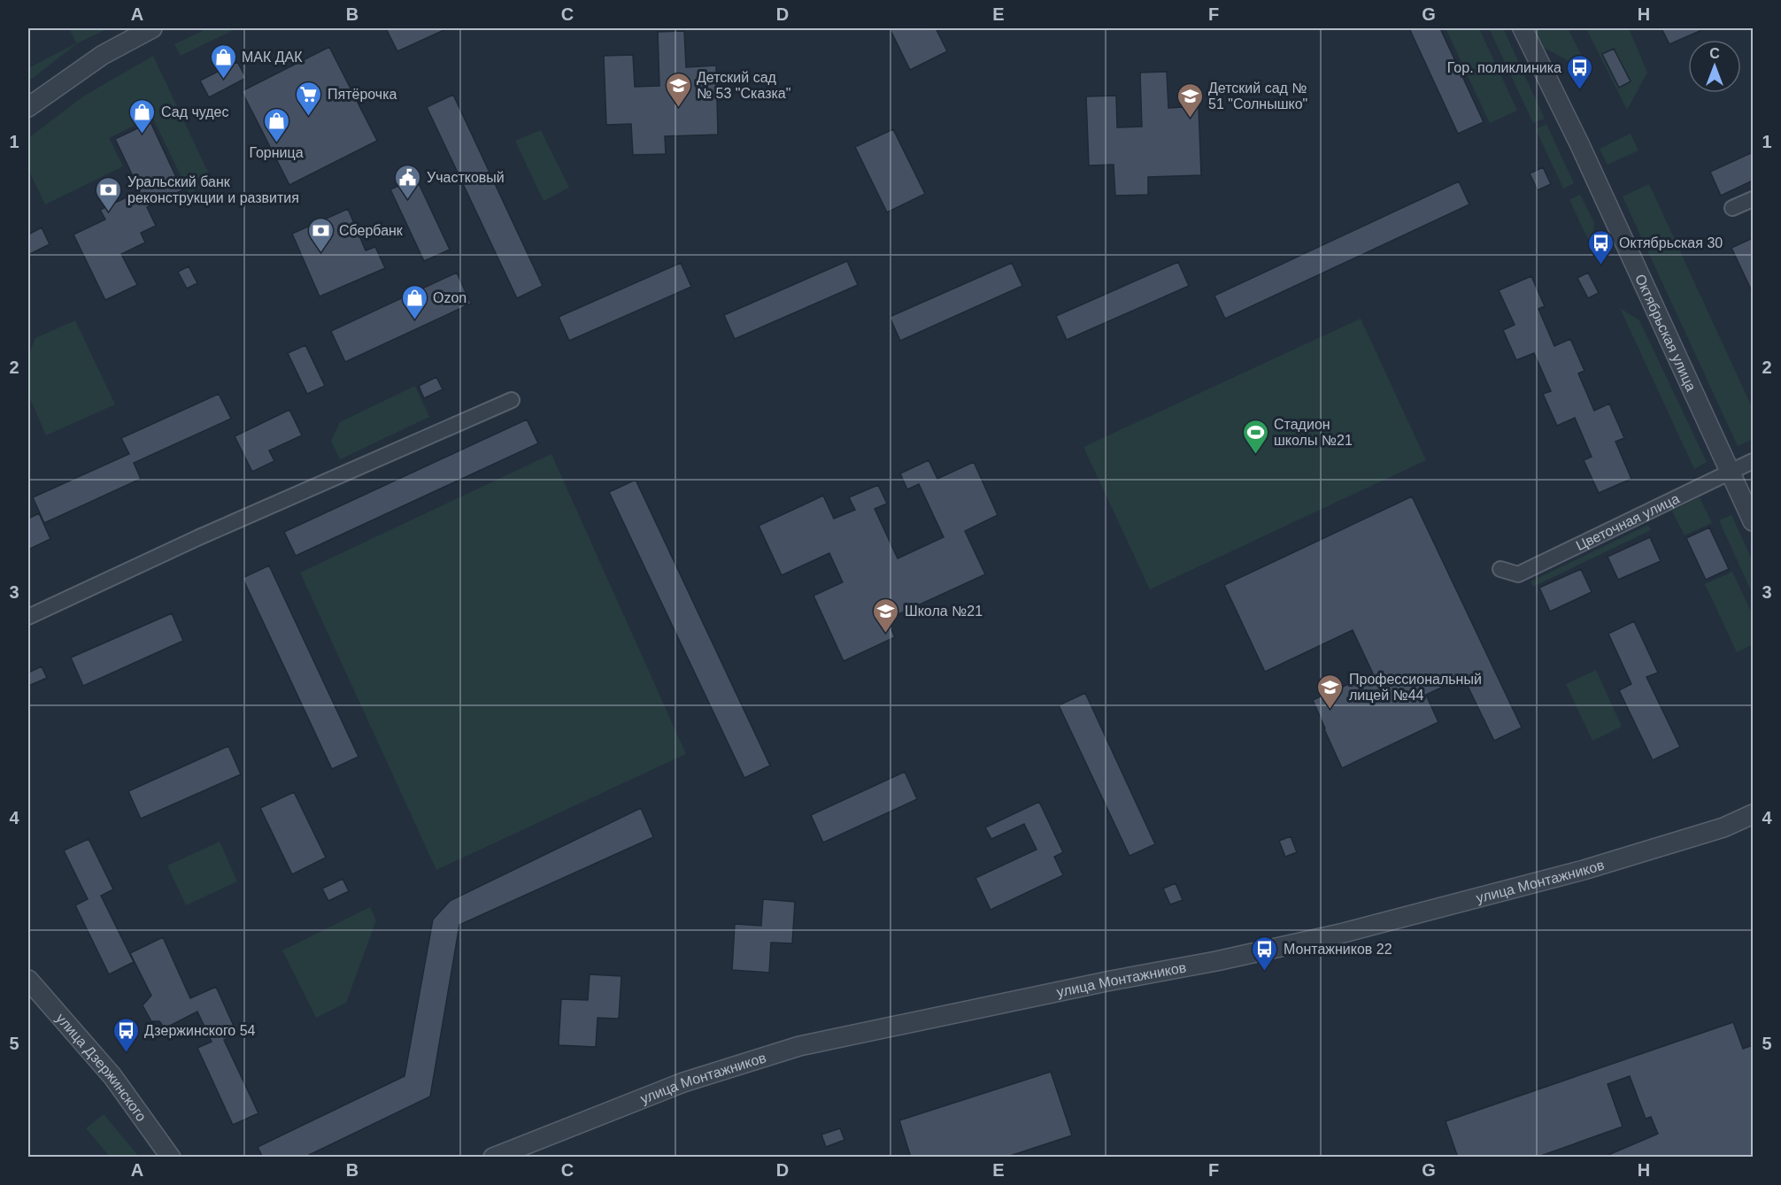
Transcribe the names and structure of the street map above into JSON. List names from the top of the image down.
{
  "streets": {
    "street": [
      "Октябрьская улица",
      "Цветочная улица",
      "улица Монтажников",
      "улица Дзержинского"
    ]
  },
  "crossings": [
    ["Октябрьская улица", "Цветочная улица"]
  ],
  "places": {
    "shop": [
      "МАК ДАК",
      "Сад чудес",
      "Горница",
      "Ozon"
    ],
    "bus stop": [
      "Гор. поликлиника",
      "Октябрьская 30",
      "Монтажников 22",
      "Дзержинского 54"
    ],
    "school or university": [
      "Детский сад № 53 \"Сказка\"",
      "Детский сад № 51 \"Солнышко\"",
      "Школа №21",
      "Профессиональный лицей №44"
    ],
    "supermarket": ["Пятёрочка"],
    "public building": ["Участковый"],
    "bank": ["Уральский банк реконструкции и развития", "Сбербанк"],
    "sports": ["Стадион школы №21"]
  },
  "north": "top",
  "grid": {
    "columns": [
      "A",
      "B",
      "C",
      "D",
      "E",
      "F",
      "G",
      "H"
    ],
    "rows": [
      "1",
      "2",
      "3",
      "4",
      "5"
    ]
  }
}
